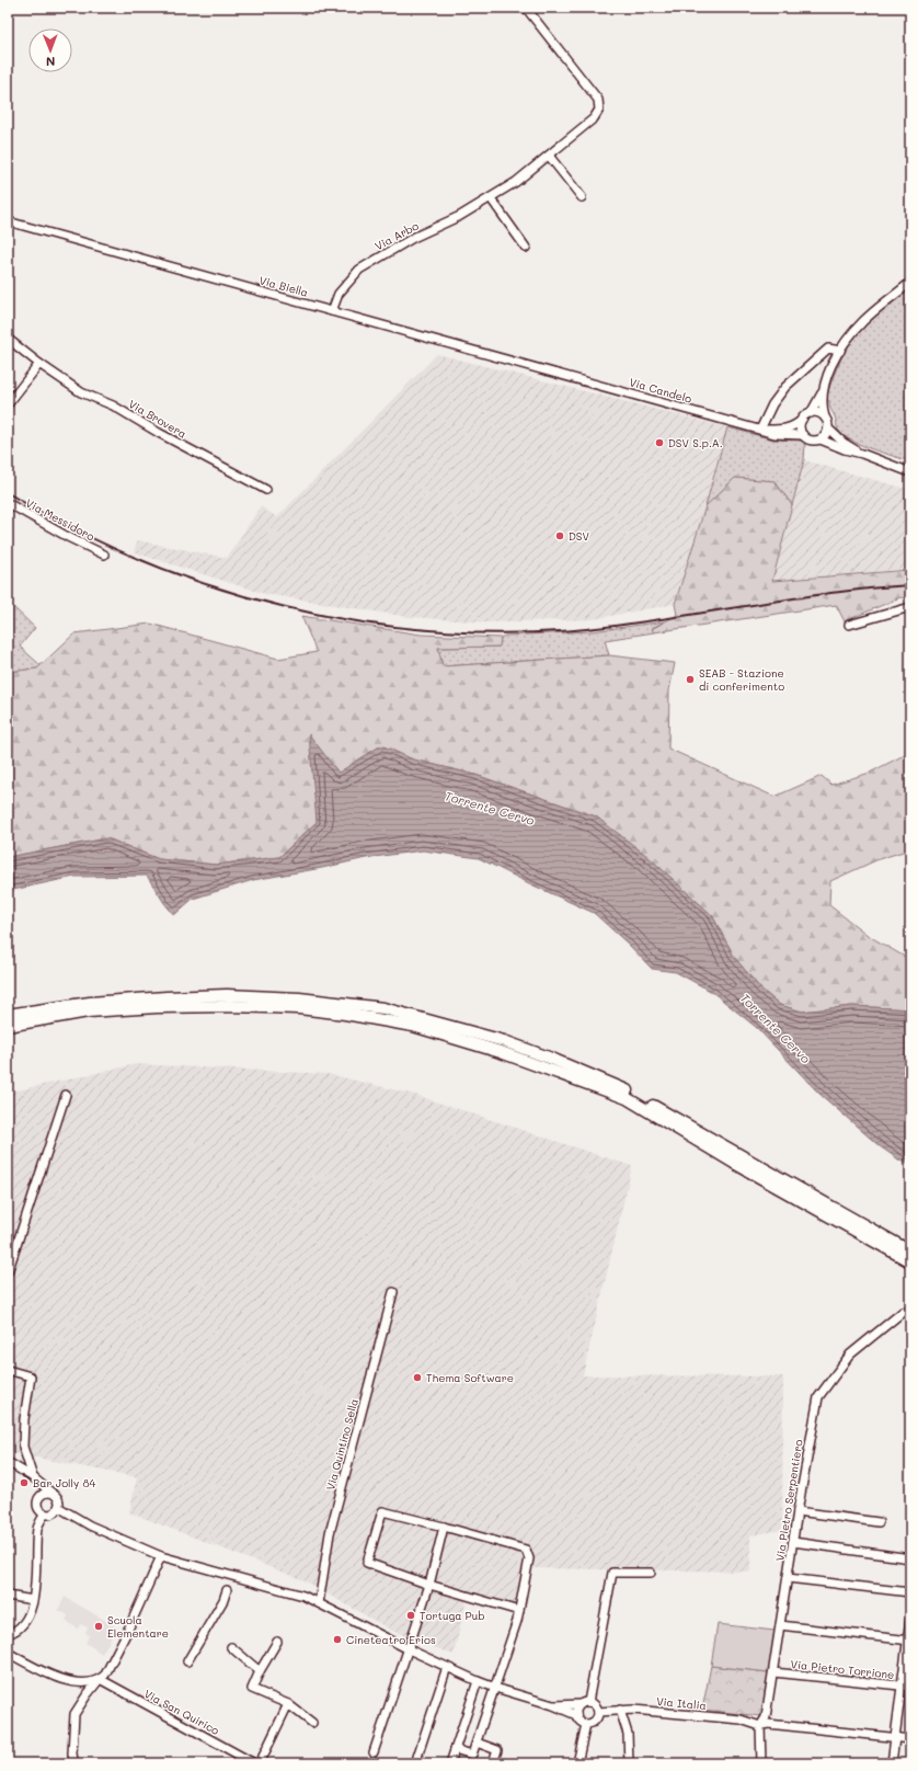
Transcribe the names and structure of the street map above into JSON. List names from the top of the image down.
{
  "streets": {
    "street": [
      "Via Arbo",
      "Via Biella",
      "Via Candelo",
      "Via Brovera",
      "Via Messidoro",
      "Via Quintino Sella",
      "Via Pietro Serpentiero",
      "Via Pietro Torrione",
      "Via Italia",
      "Via San Quirico"
    ]
  },
  "crossings": [
    ["Via Arbo", "Via Biella"],
    ["Via Biella", "Via Candelo"],
    ["Via Pietro Serpentiero", "Via Pietro Torrione"],
    ["Via Pietro Serpentiero", "Via Italia"]
  ],
  "water": ["Torrente Cervo"],
  "places": [
    "DSV S.p.A.",
    "DSV",
    "SEAB - Stazione di conferimento",
    "Thema Software",
    "Bar Jolly 84",
    "Tortuga Pub",
    "Scuola Elementare",
    "Cineteatro Erios"
  ],
  "north": "bottom"
}
